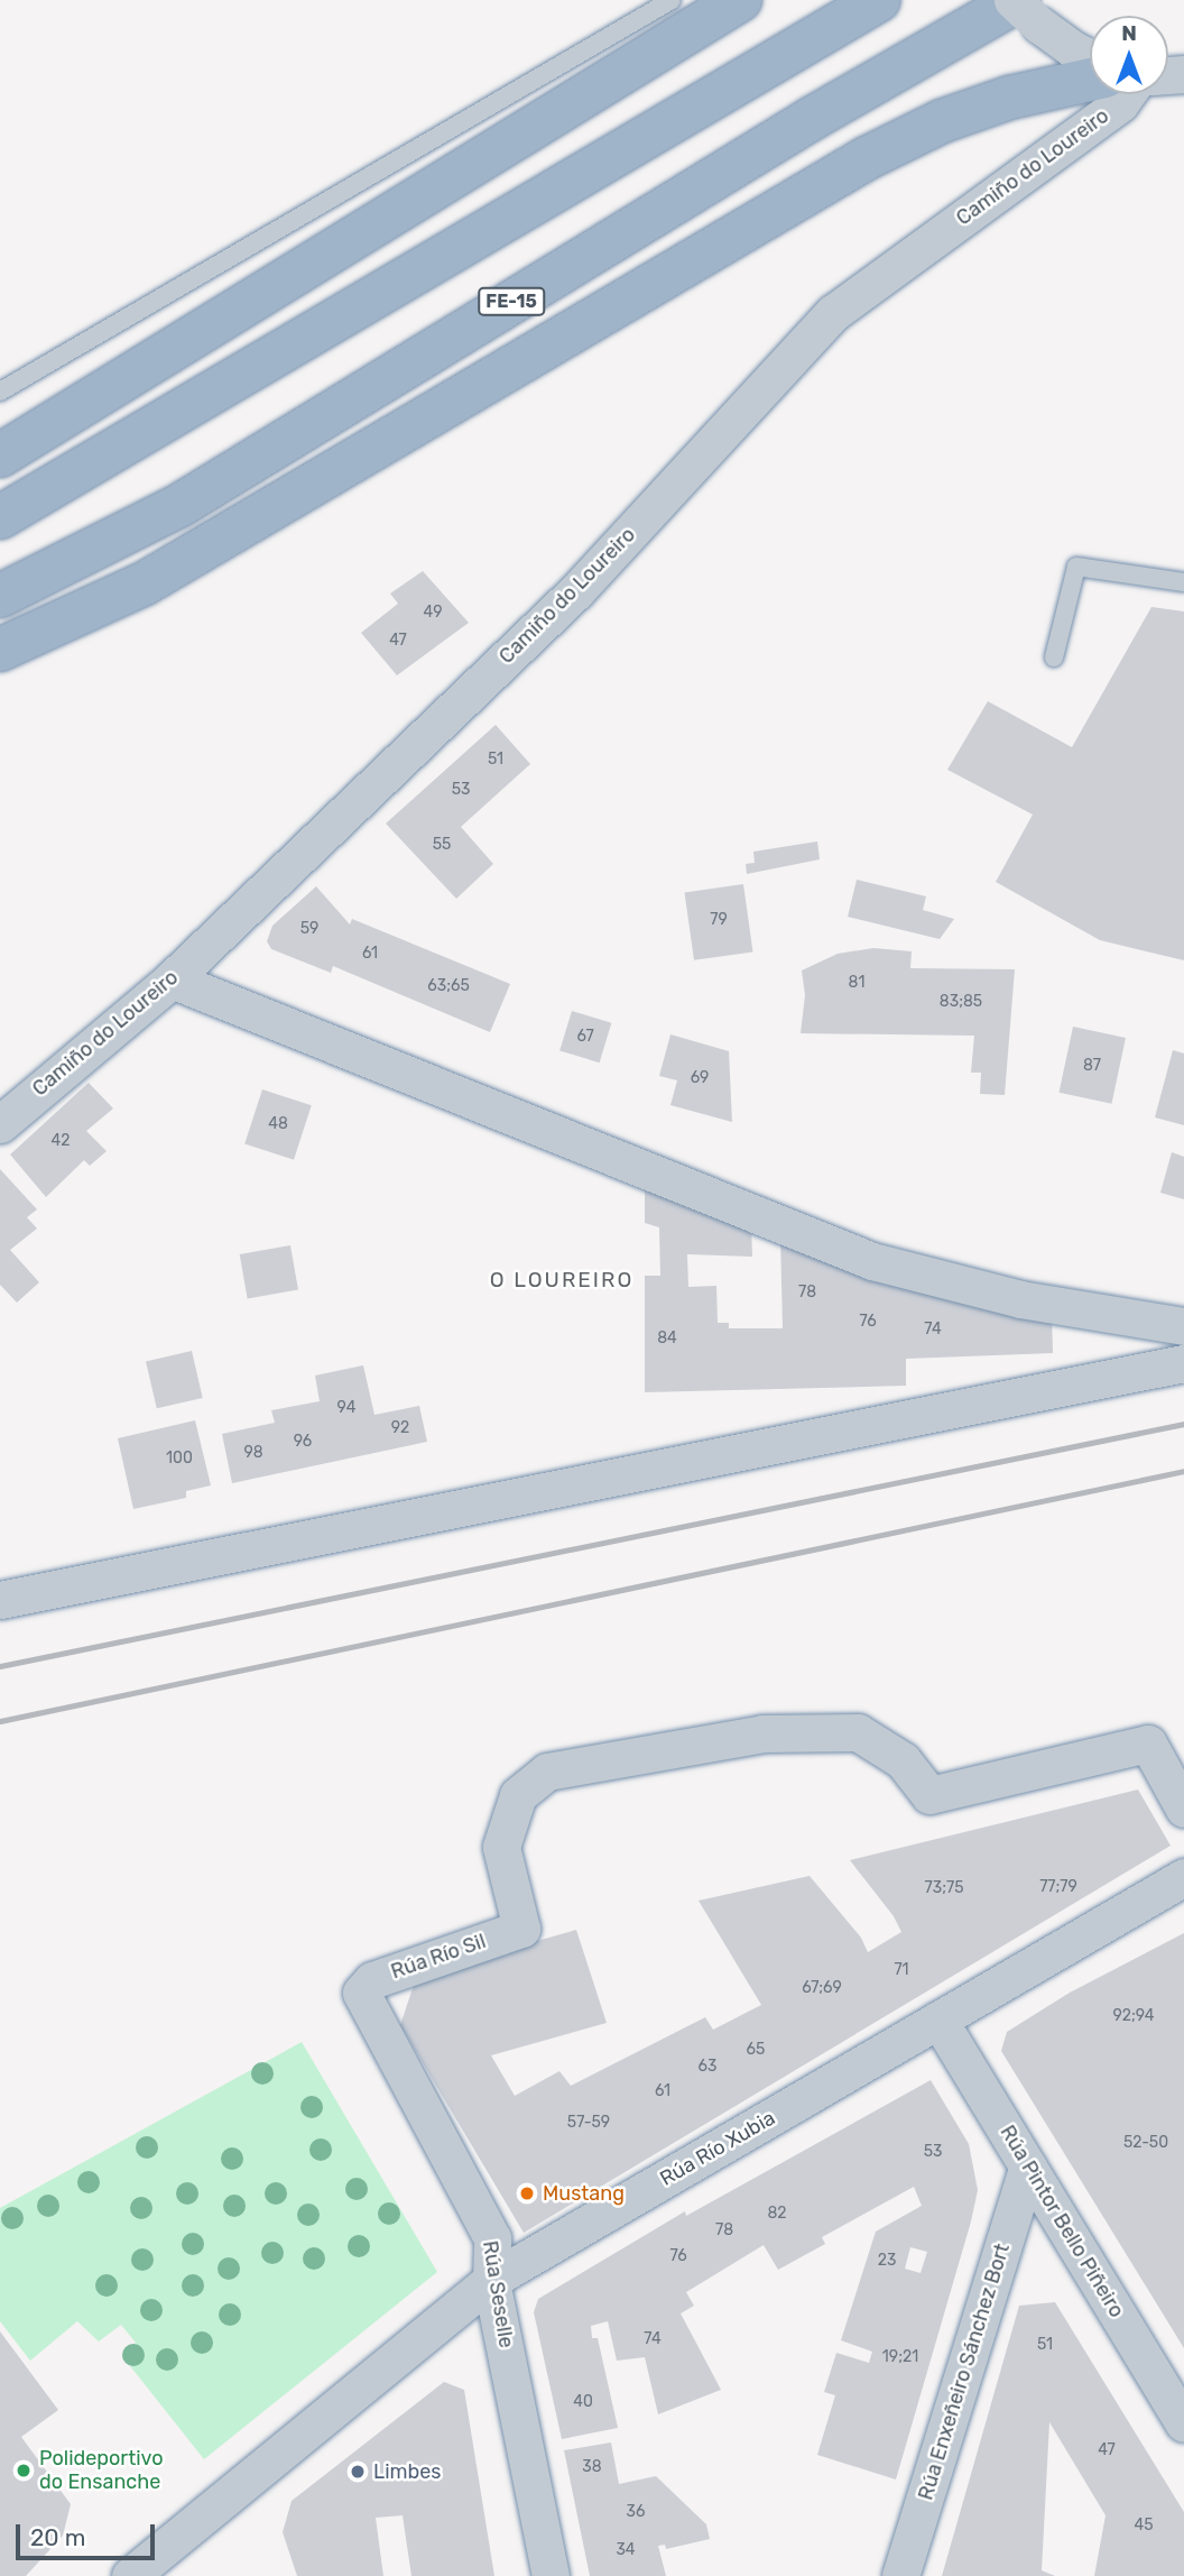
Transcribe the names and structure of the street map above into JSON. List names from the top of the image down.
{
  "streets": {
    "highway": ["FE-15"],
    "street": [
      "Camiño do Loureiro",
      "Rúa Río Sil",
      "Rúa Río Xubia",
      "Rúa Pintor Bello Piñeiro",
      "Rúa Seselle",
      "Rúa Enxeñeiro Sánchez Bort"
    ]
  },
  "crossings": [
    ["Rúa Río Sil", "Rúa Seselle"],
    ["Rúa Río Xubia", "Rúa Pintor Bello Piñeiro"],
    ["Rúa Río Xubia", "Rúa Seselle"],
    ["Rúa Pintor Bello Piñeiro", "Rúa Enxeñeiro Sánchez Bort"]
  ],
  "districts": ["O LOUREIRO"],
  "places": ["Mustang", "Polideportivo do Ensanche", "Limbes"],
  "house_numbers": [
    "49",
    "47",
    "51",
    "53",
    "55",
    "79",
    "59",
    "61",
    "81",
    "63;65",
    "83;85",
    "67",
    "87",
    "69",
    "48",
    "42",
    "78",
    "76",
    "74",
    "84",
    "94",
    "92",
    "96",
    "98",
    "100",
    "77;79",
    "73;75",
    "71",
    "67;69",
    "92;94",
    "65",
    "63",
    "61",
    "57-59",
    "52-50",
    "53",
    "82",
    "78",
    "76",
    "23",
    "74",
    "51",
    "19;21",
    "40",
    "47",
    "38",
    "36",
    "45",
    "34"
  ],
  "scale_bar": "20 m",
  "north": "top"
}
